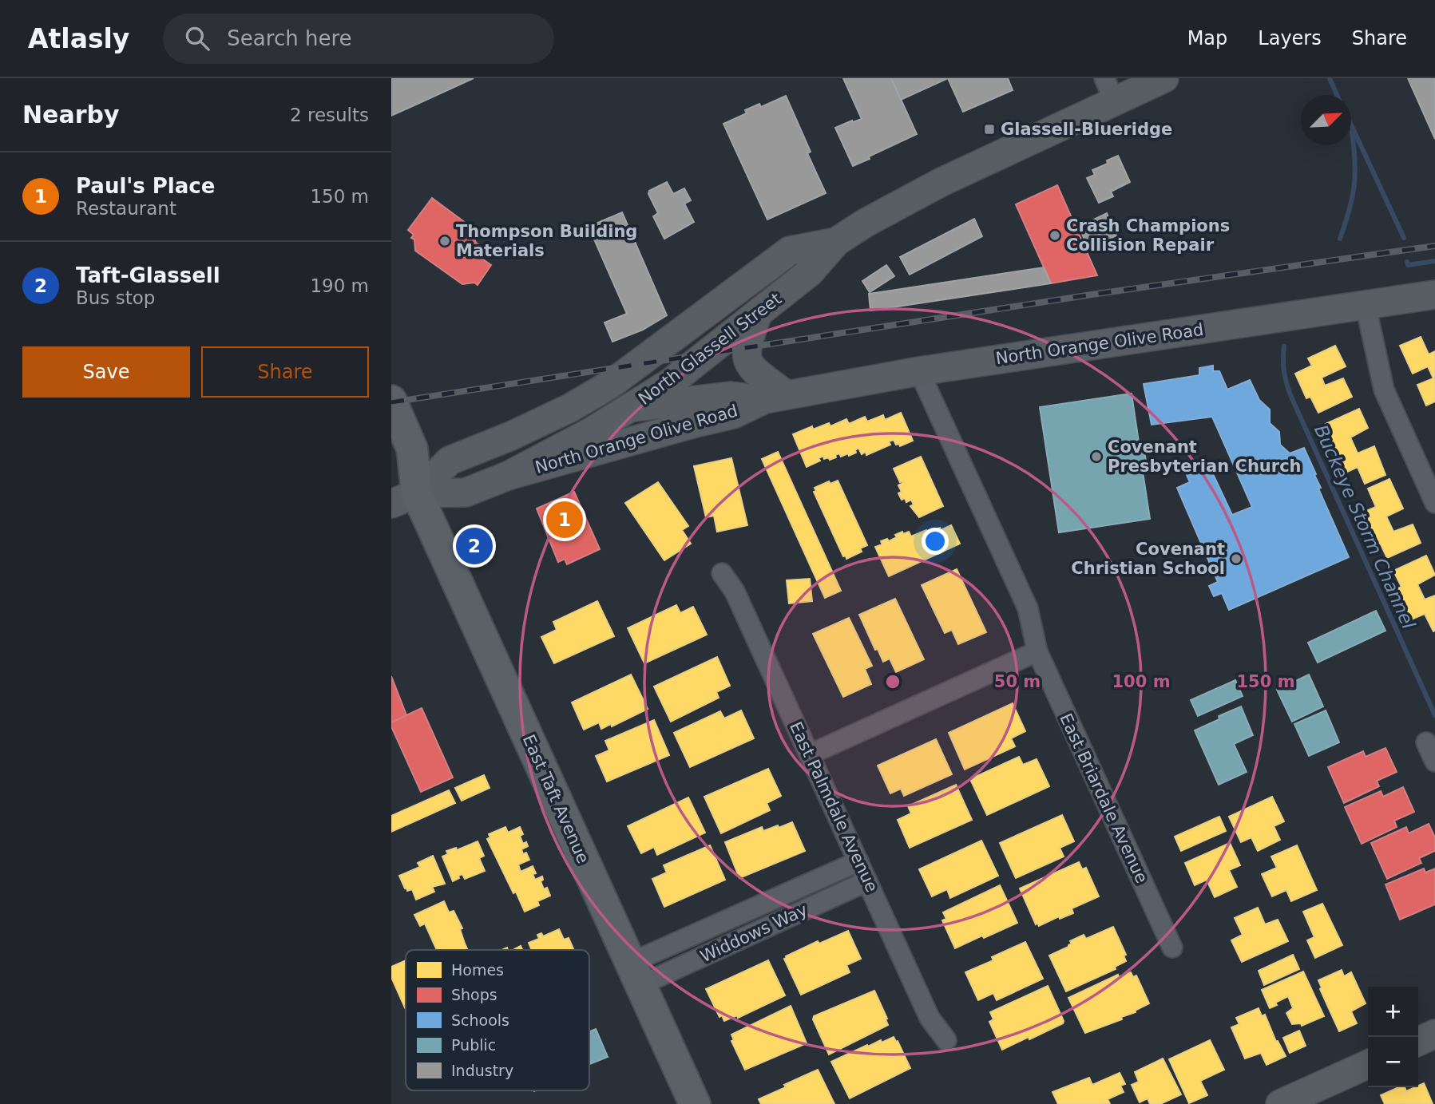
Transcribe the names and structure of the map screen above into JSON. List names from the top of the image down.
{
  "streets": {
    "main road": ["North Orange Olive Road", "North Glassell Street", "East Taft Avenue"],
    "street": ["East Briardale Avenue", "East Palmdale Avenue", "Widdows Way"]
  },
  "crossings": [
    ["North Orange Olive Road", "North Glassell Street"],
    ["North Orange Olive Road", "East Briardale Avenue"],
    ["North Glassell Street", "East Taft Avenue"],
    ["East Taft Avenue", "Widdows Way"],
    ["East Palmdale Avenue", "Widdows Way"]
  ],
  "water": ["Buckeye Storm Channel"],
  "places": {
    "transit": ["Glassell-Blueridge"],
    "other": [
      "Crash Champions Collision Repair",
      "Thompson Building Materials",
      "Covenant Presbyterian Church",
      "Covenant Christian School"
    ]
  },
  "legend": [
    "Homes",
    "Shops",
    "Schools",
    "Public",
    "Industry"
  ],
  "north": "top right",
  "page": {
    "header": "Atlasly",
    "search": "Search here",
    "nav": ["Map", "Layers", "Share"],
    "heading": ["Nearby", "2 results"],
    "list": [
      {
        "mark": "1",
        "name": "Paul's Place",
        "note": "Restaurant",
        "value": "150 m"
      },
      {
        "mark": "2",
        "name": "Taft-Glassell",
        "note": "Bus stop",
        "value": "190 m"
      }
    ],
    "buttons": ["Save", "Share"],
    "pins": ["1", "2"],
    "map_buttons": ["+", "−"]
  },
  "rings": ["50 m", "100 m", "150 m"]
}
